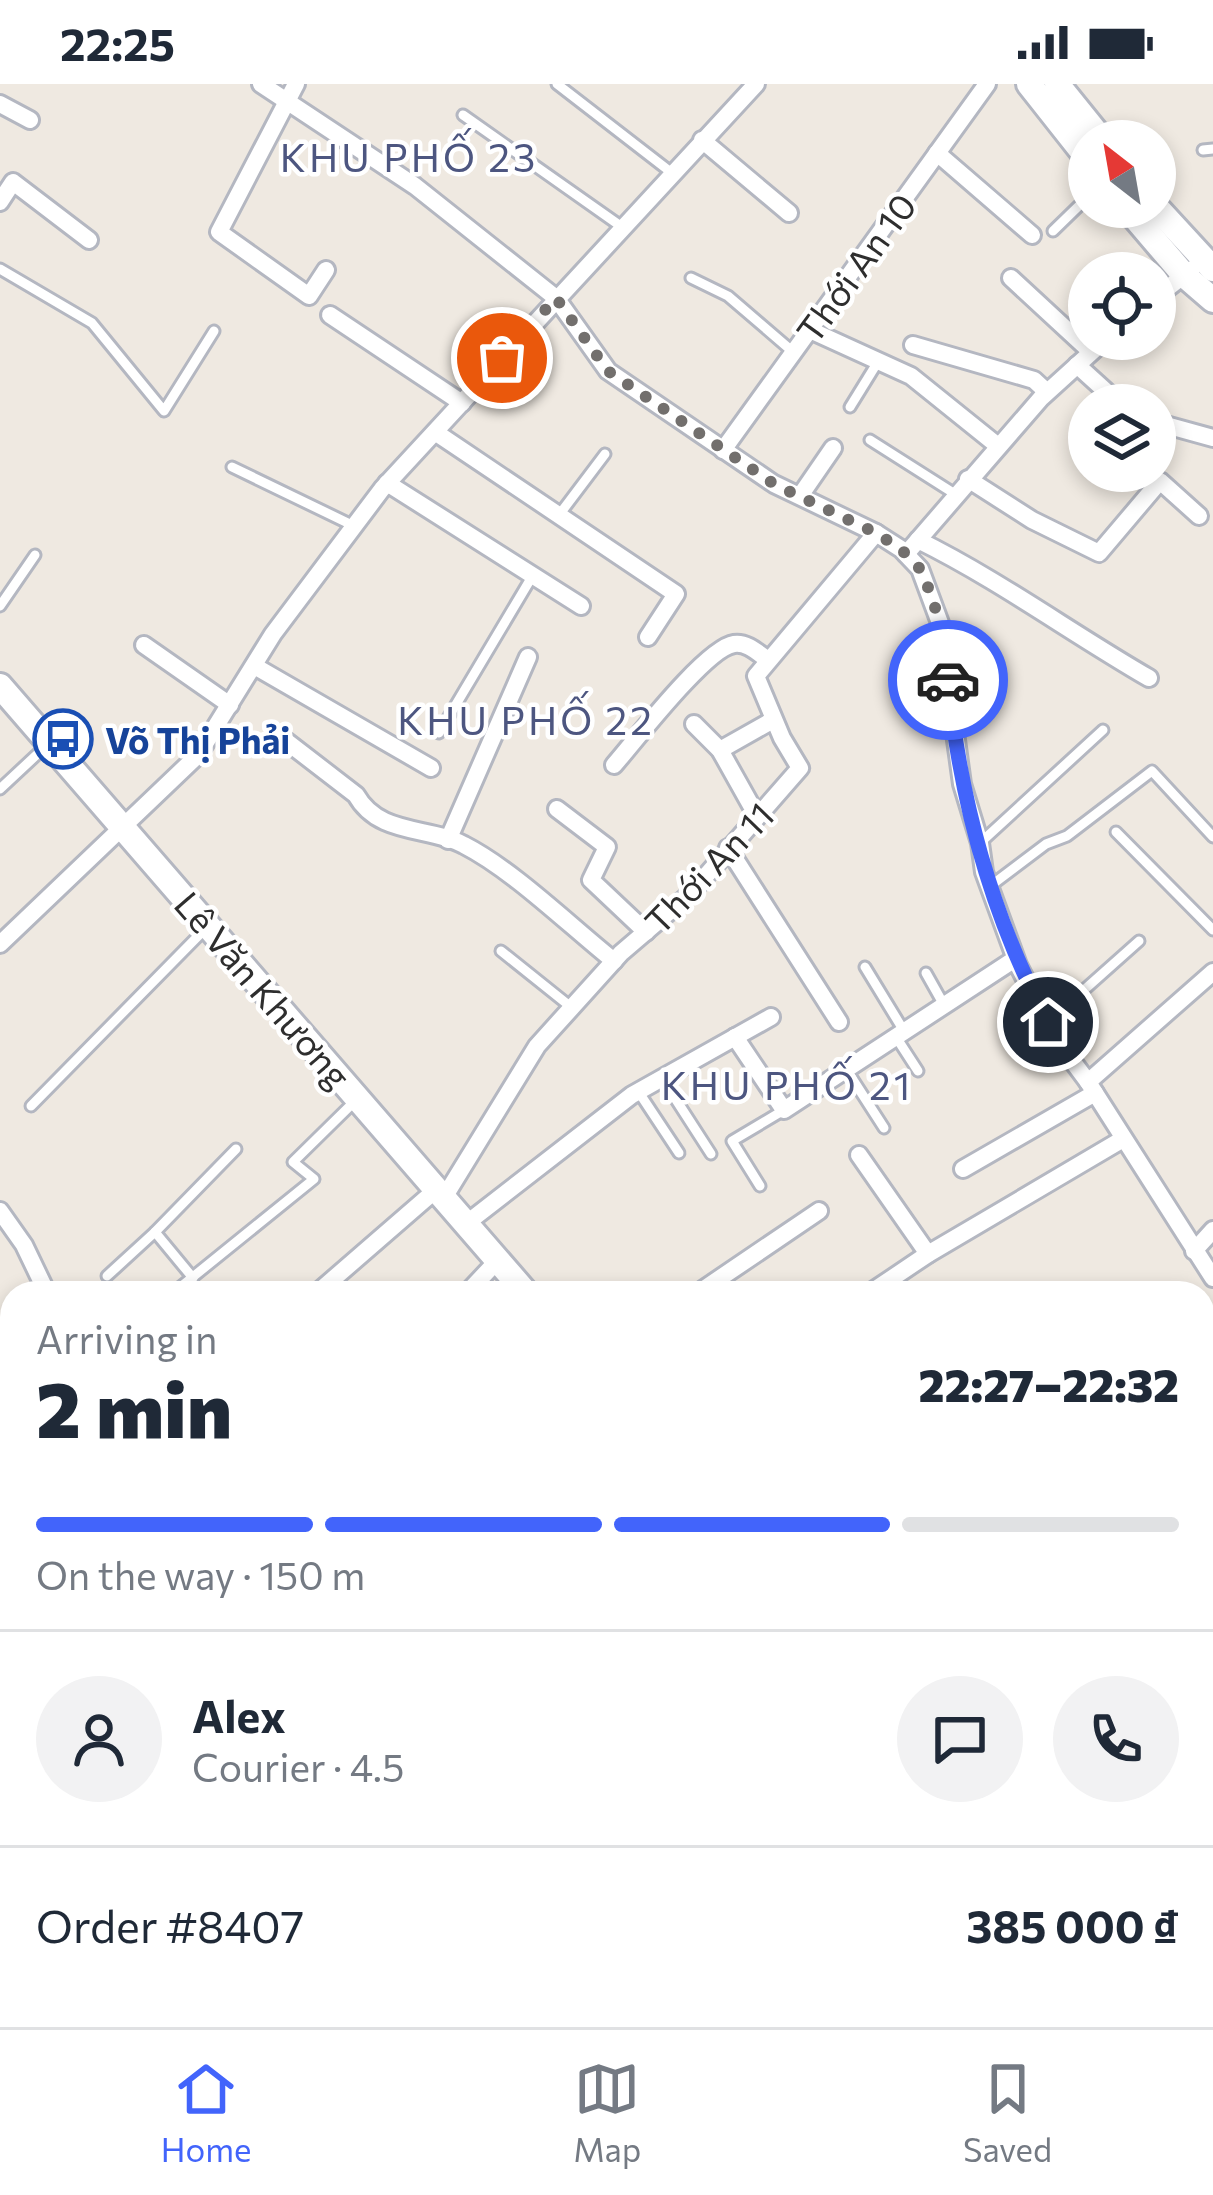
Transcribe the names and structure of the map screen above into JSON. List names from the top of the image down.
{
  "streets": {
    "main road": ["Lê Văn Khương"],
    "street": ["Thới An 10", "Thới An 11"]
  },
  "crossings": [
    ["Thới An 11", "Lê Văn Khương"]
  ],
  "districts": ["KHU PHỐ 23", "KHU PHỐ 22", "KHU PHỐ 21"],
  "places": {
    "bus stop": ["Võ Thị Phải"]
  },
  "north": "top left",
  "page": {
    "status": "22:25",
    "heading": ["2 min", "Arriving in", "22:27–22:32"],
    "panel": [
      "Alex",
      "Courier · 4.5",
      "Order #8407",
      "385 000 ₫"
    ],
    "bar": "On the way · 150 m",
    "tabs": ["Home", "Map", "Saved"]
  }
}
